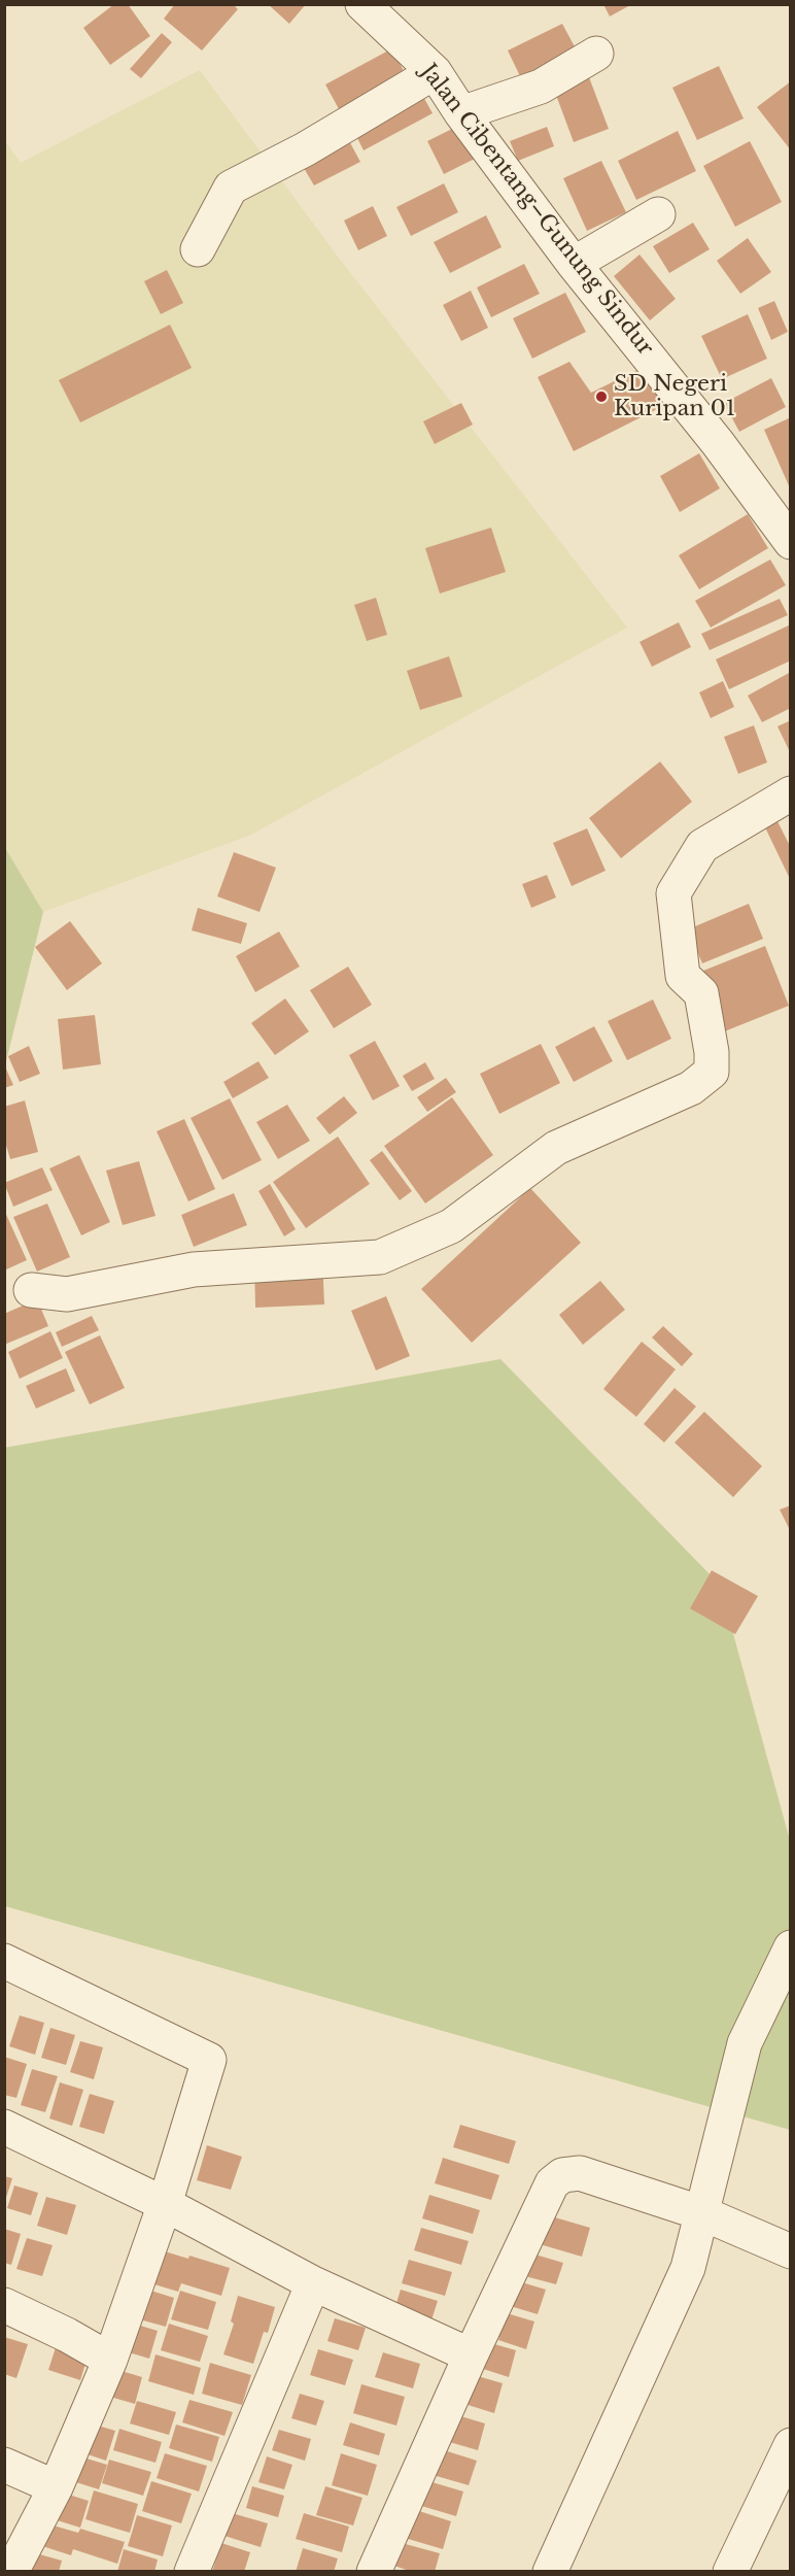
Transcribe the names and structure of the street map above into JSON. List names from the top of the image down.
{
  "streets": {
    "street": ["Jalan Cibentang–Gunung Sindur"]
  },
  "places": ["SD Negeri Kuripan 01"]
}
